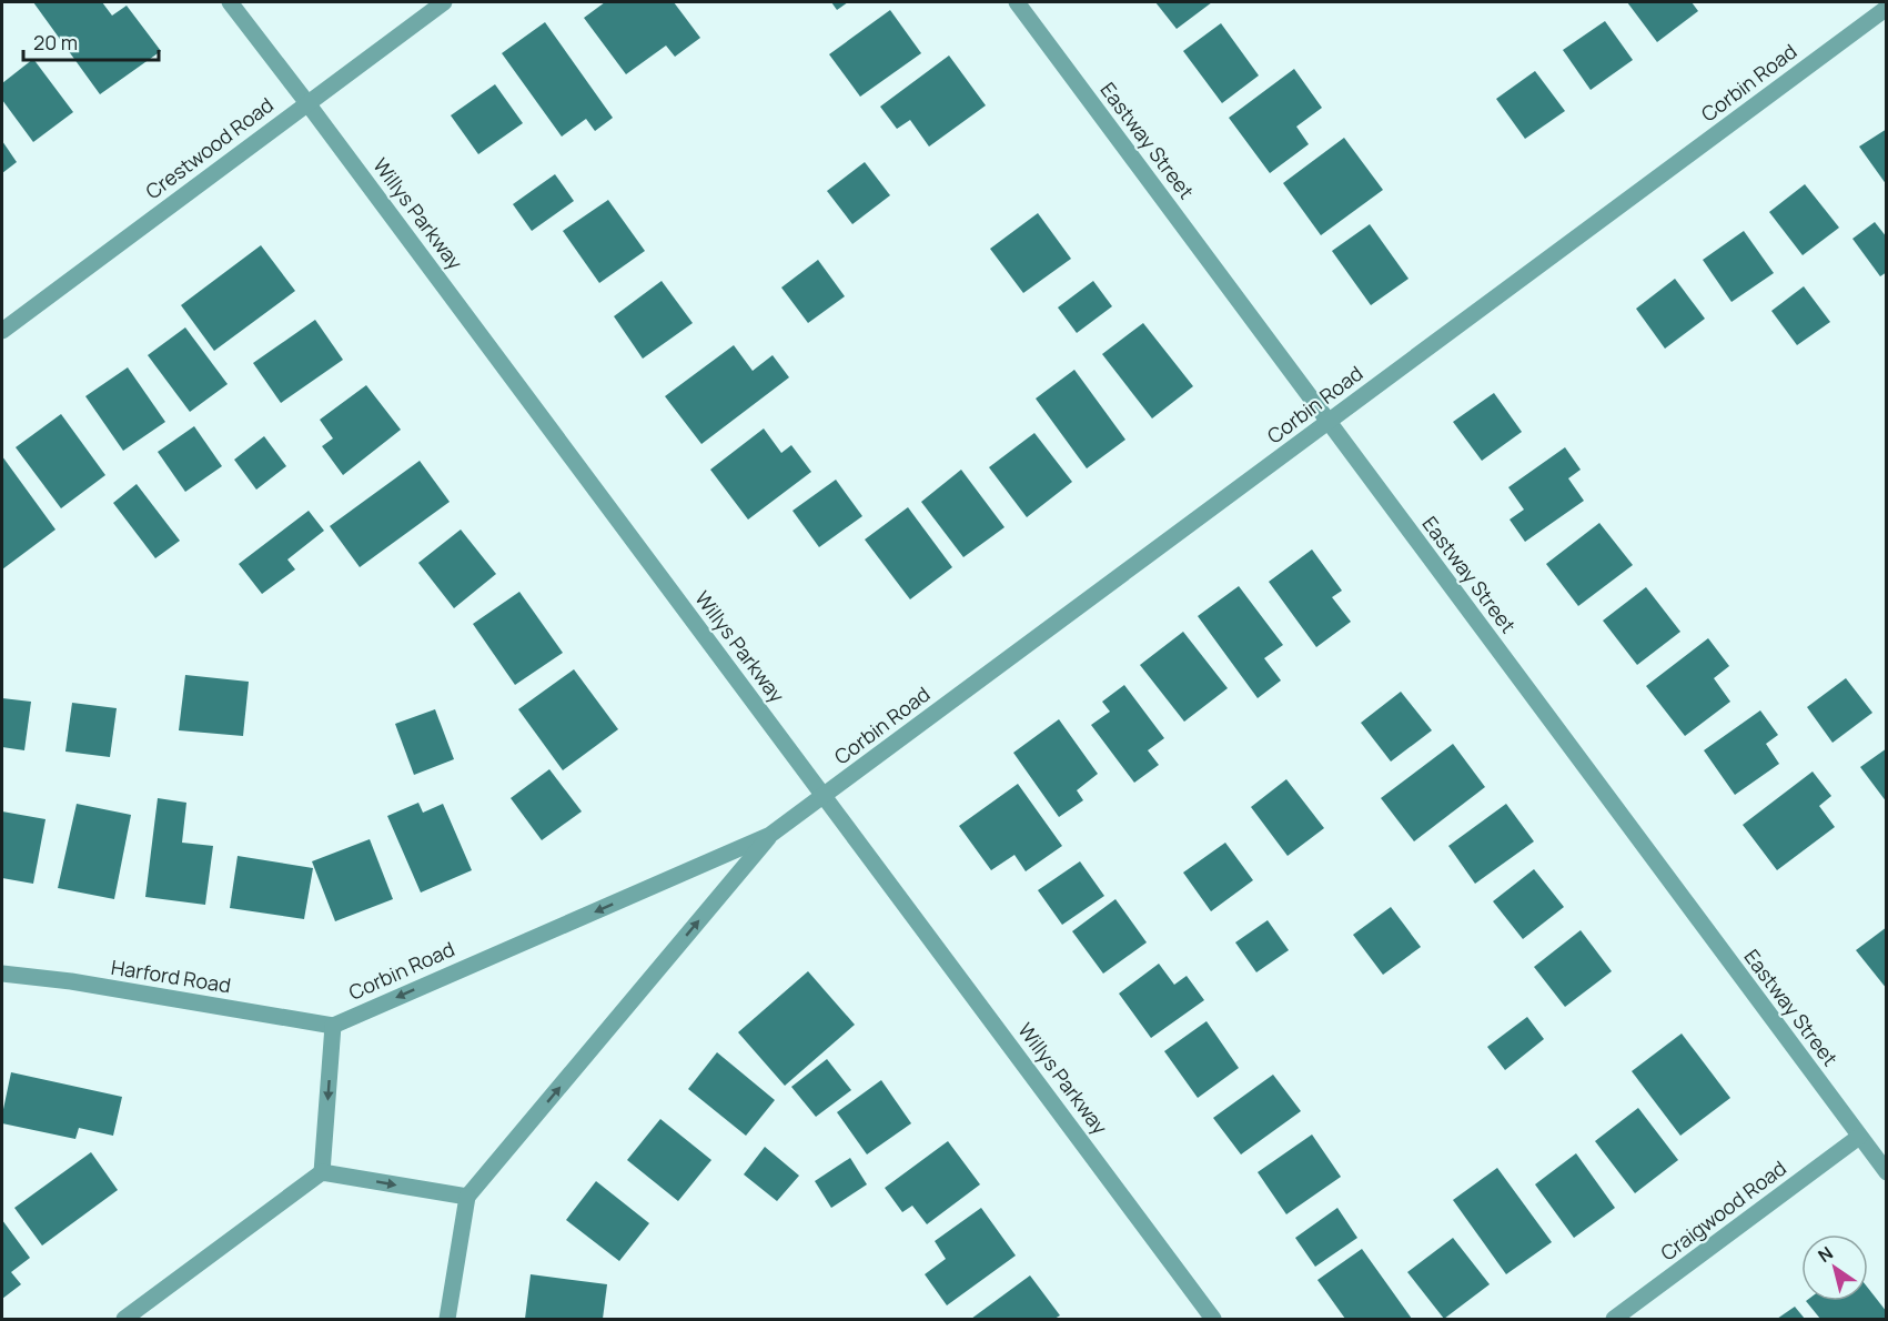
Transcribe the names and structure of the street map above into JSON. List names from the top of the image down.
{
  "streets": {
    "street": [
      "Corbin Road",
      "Eastway Street",
      "Crestwood Road",
      "Willys Parkway",
      "Harford Road",
      "Craigwood Road"
    ]
  },
  "crossings": [
    ["Corbin Road", "Eastway Street"],
    ["Corbin Road", "Willys Parkway"],
    ["Corbin Road", "Harford Road"],
    ["Eastway Street", "Craigwood Road"],
    ["Crestwood Road", "Willys Parkway"]
  ],
  "scale_bar": "20 m",
  "north": "top left"
}
